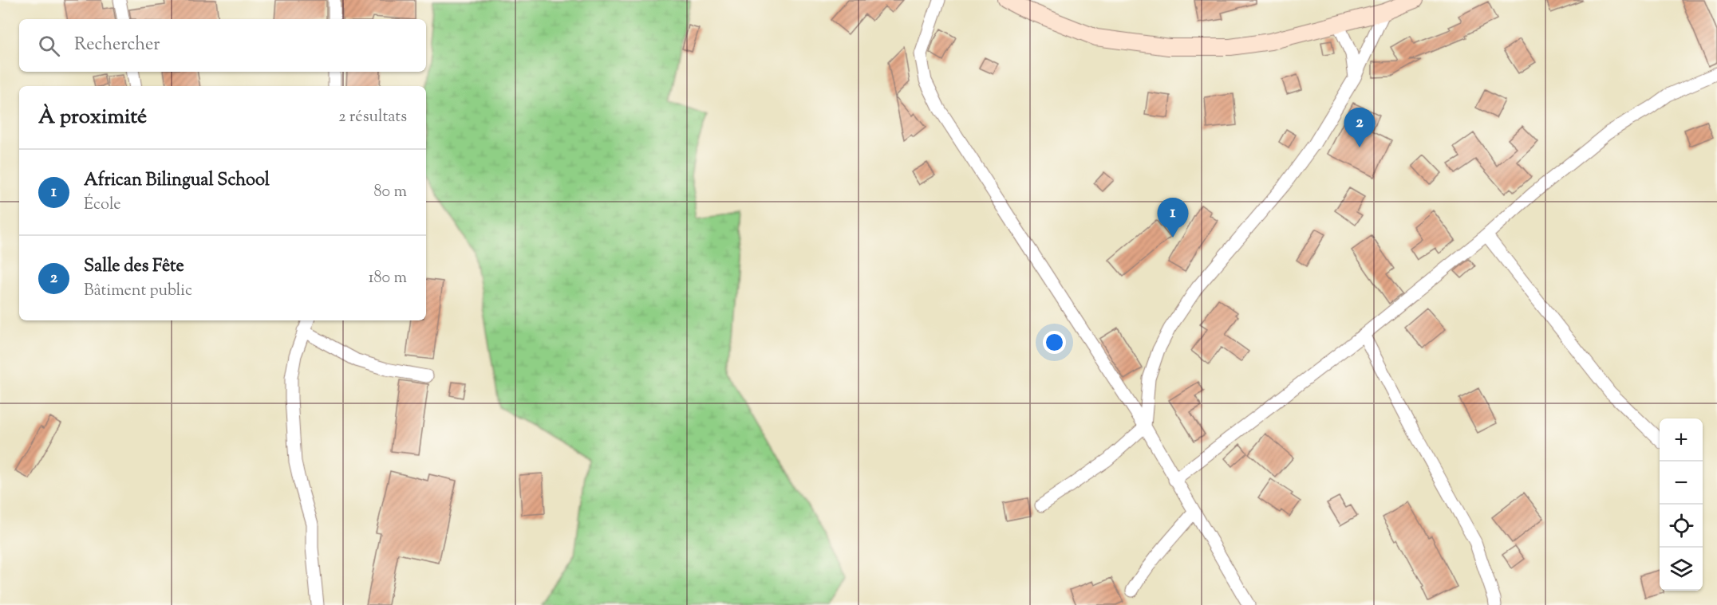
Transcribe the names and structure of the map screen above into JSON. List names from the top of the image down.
{
  "page": {
    "search": "Rechercher",
    "heading": ["À proximité", "2 résultats"],
    "pins": ["2", "1"],
    "list": [
      {
        "mark": "1",
        "name": "African Bilingual School",
        "note": "École",
        "value": "80 m"
      },
      {
        "mark": "2",
        "name": "Salle des Fête",
        "note": "Bâtiment public",
        "value": "180 m"
      }
    ],
    "map_buttons": ["+", "−"]
  }
}
